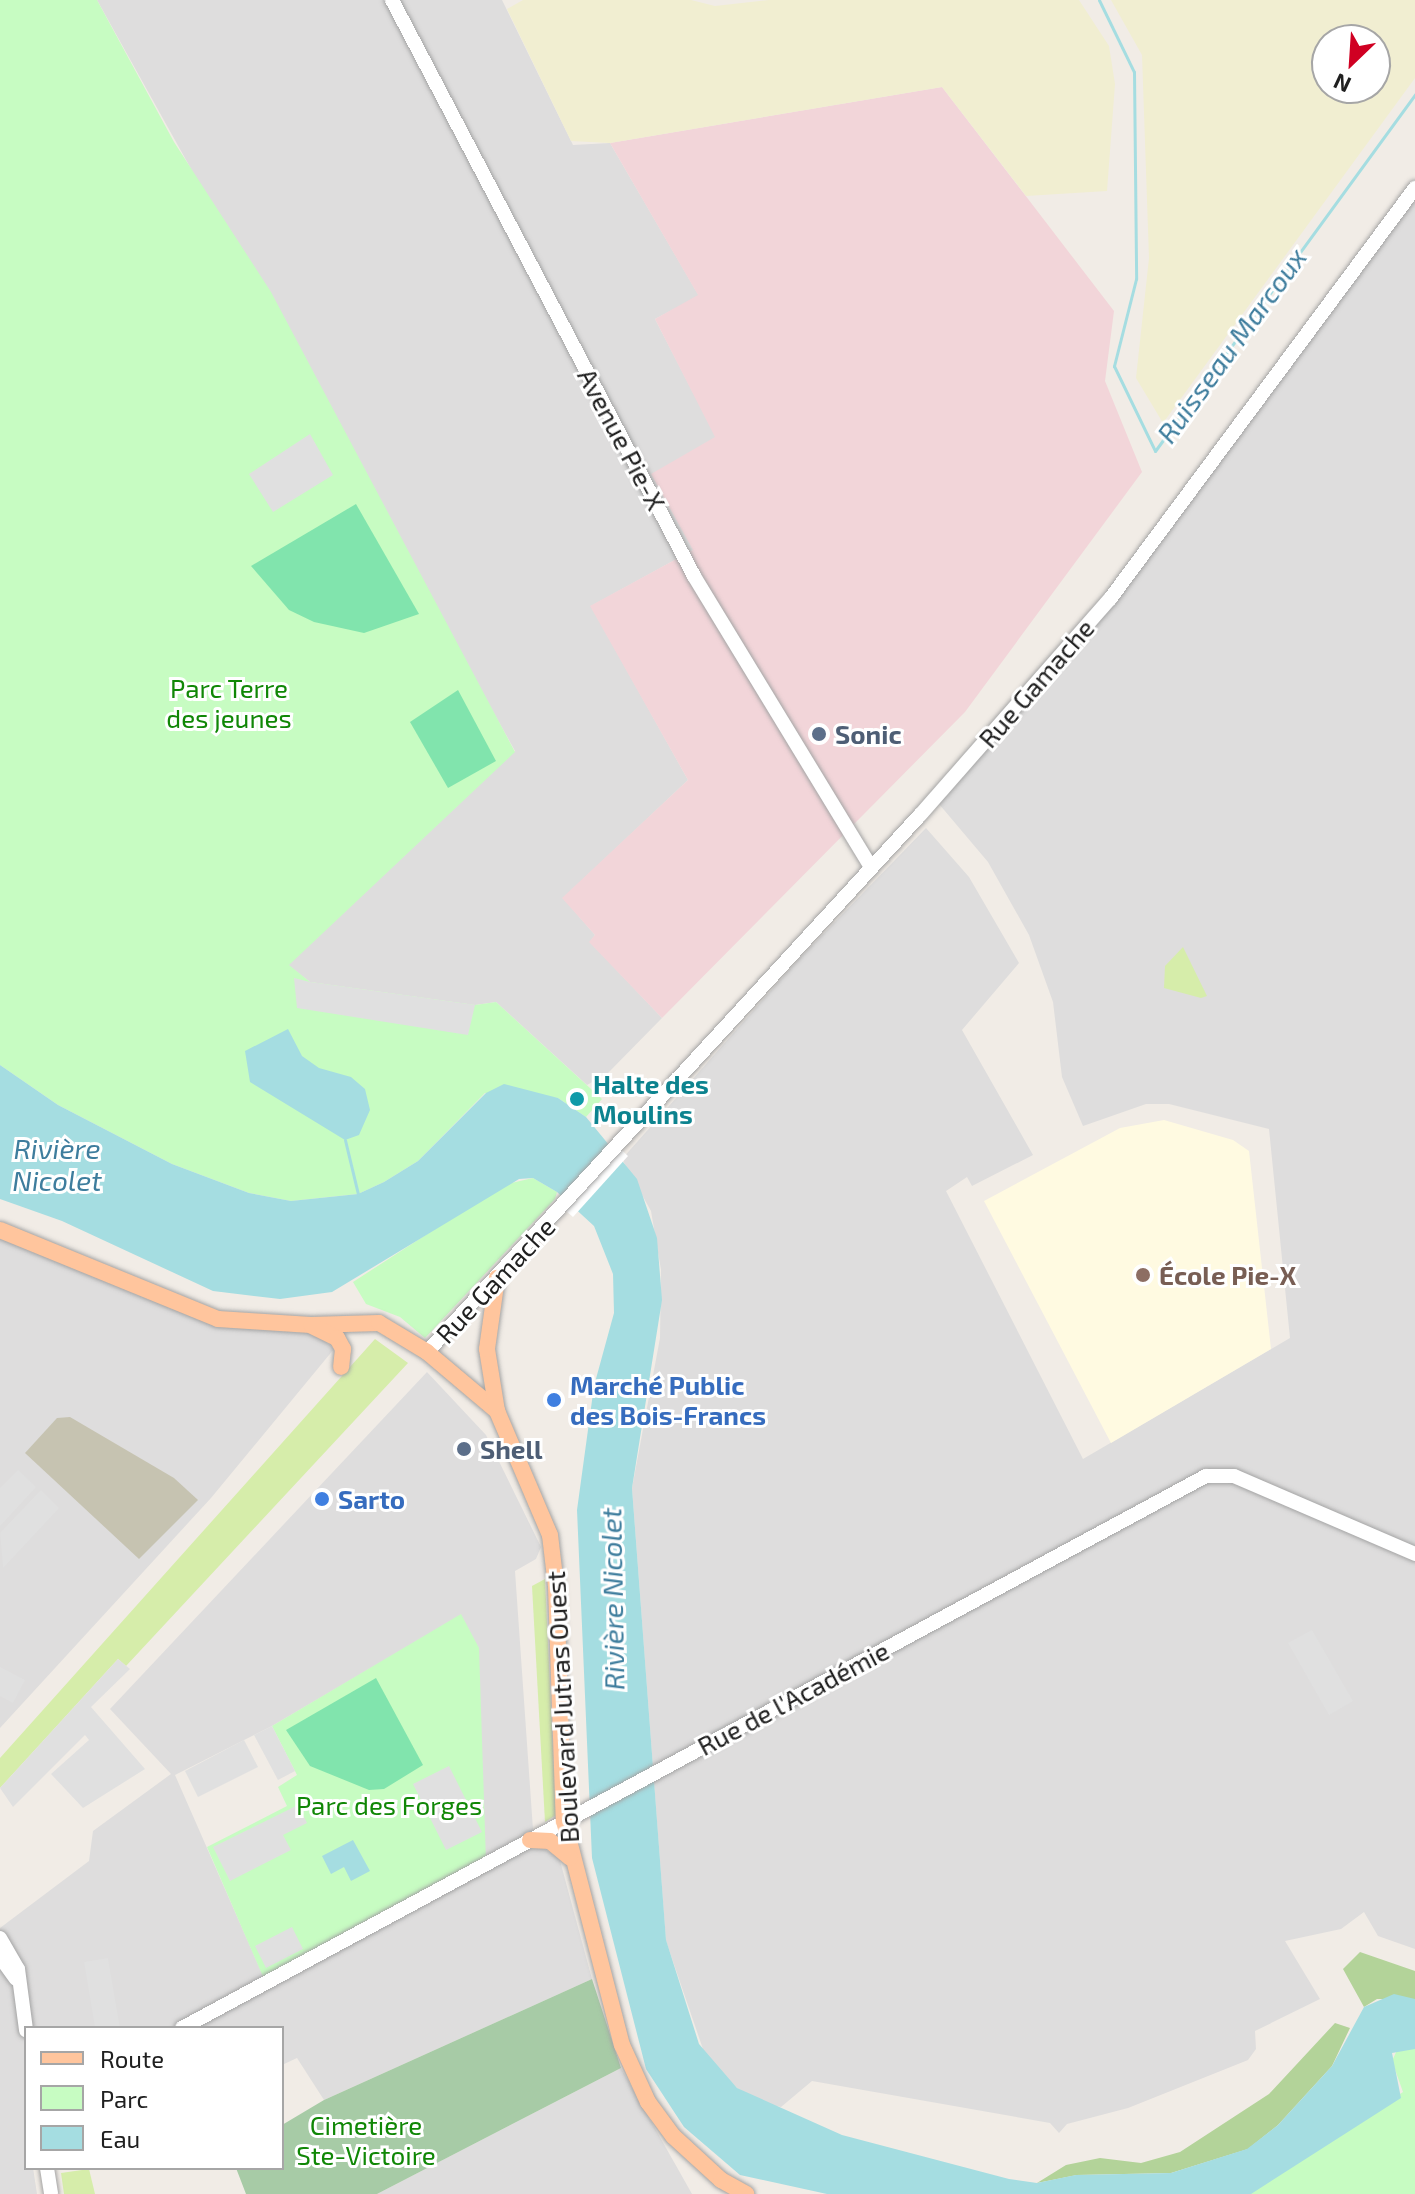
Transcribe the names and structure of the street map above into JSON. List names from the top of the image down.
{
  "streets": {
    "main road": ["Boulevard Jutras Ouest"],
    "street": ["Avenue Pie-X", "Rue Gamache", "Rue de l'Académie"]
  },
  "crossings": [
    ["Avenue Pie-X", "Rue Gamache"],
    ["Rue Gamache", "Boulevard Jutras Ouest"],
    ["Rue de l'Académie", "Boulevard Jutras Ouest"]
  ],
  "water": ["Ruisseau Marcoux", "Rivière Nicolet"],
  "parks": ["Parc Terre des jeunes", "Parc des Forges", "Cimetière Ste-Victoire"],
  "places": [
    "Sonic",
    "Halte des Moulins",
    "École Pie-X",
    "Marché Public des Bois-Francs",
    "Shell",
    "Sarto"
  ],
  "legend": ["Route", "Parc", "Eau"],
  "north": "bottom left"
}
